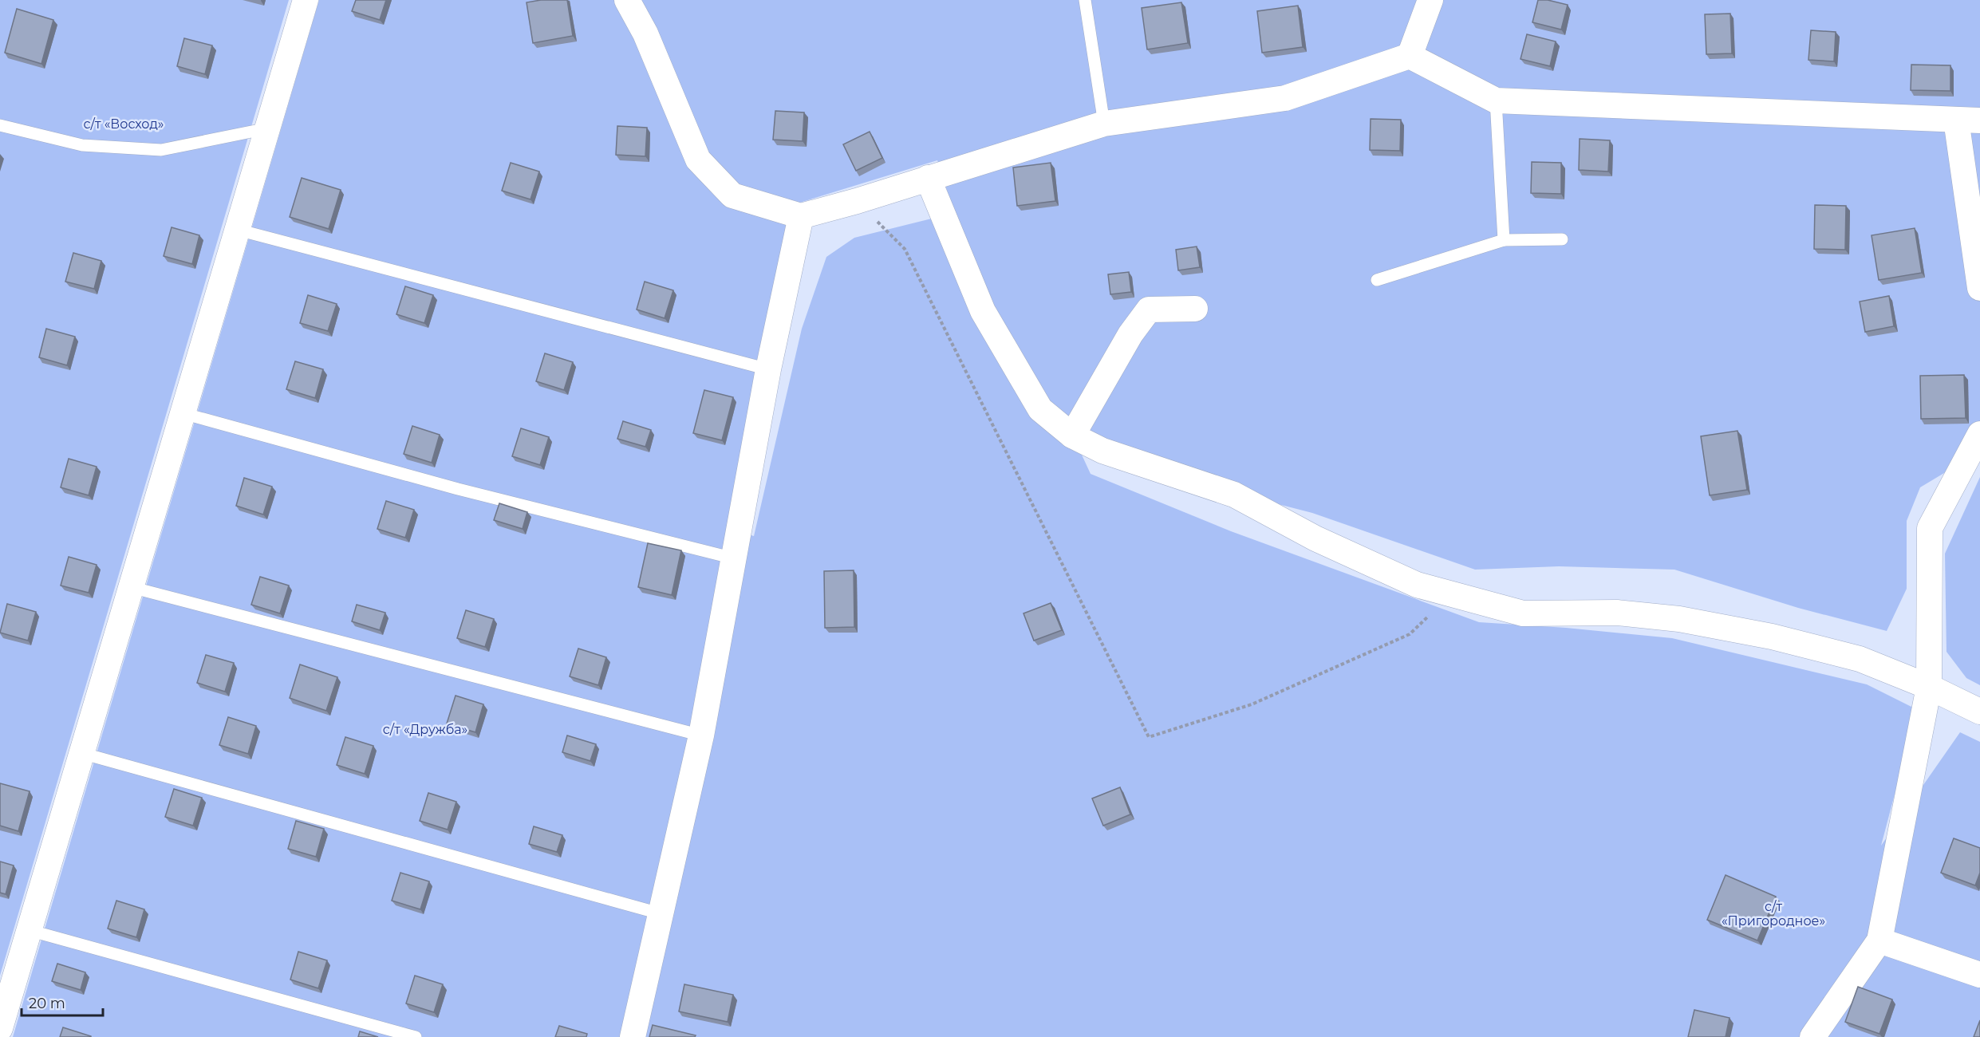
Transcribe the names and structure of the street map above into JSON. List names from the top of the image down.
{
  "parks": ["с/т «Восход»", "с/т «Дружба»", "с/т «Пригородное»"],
  "scale_bar": "20 m"
}
